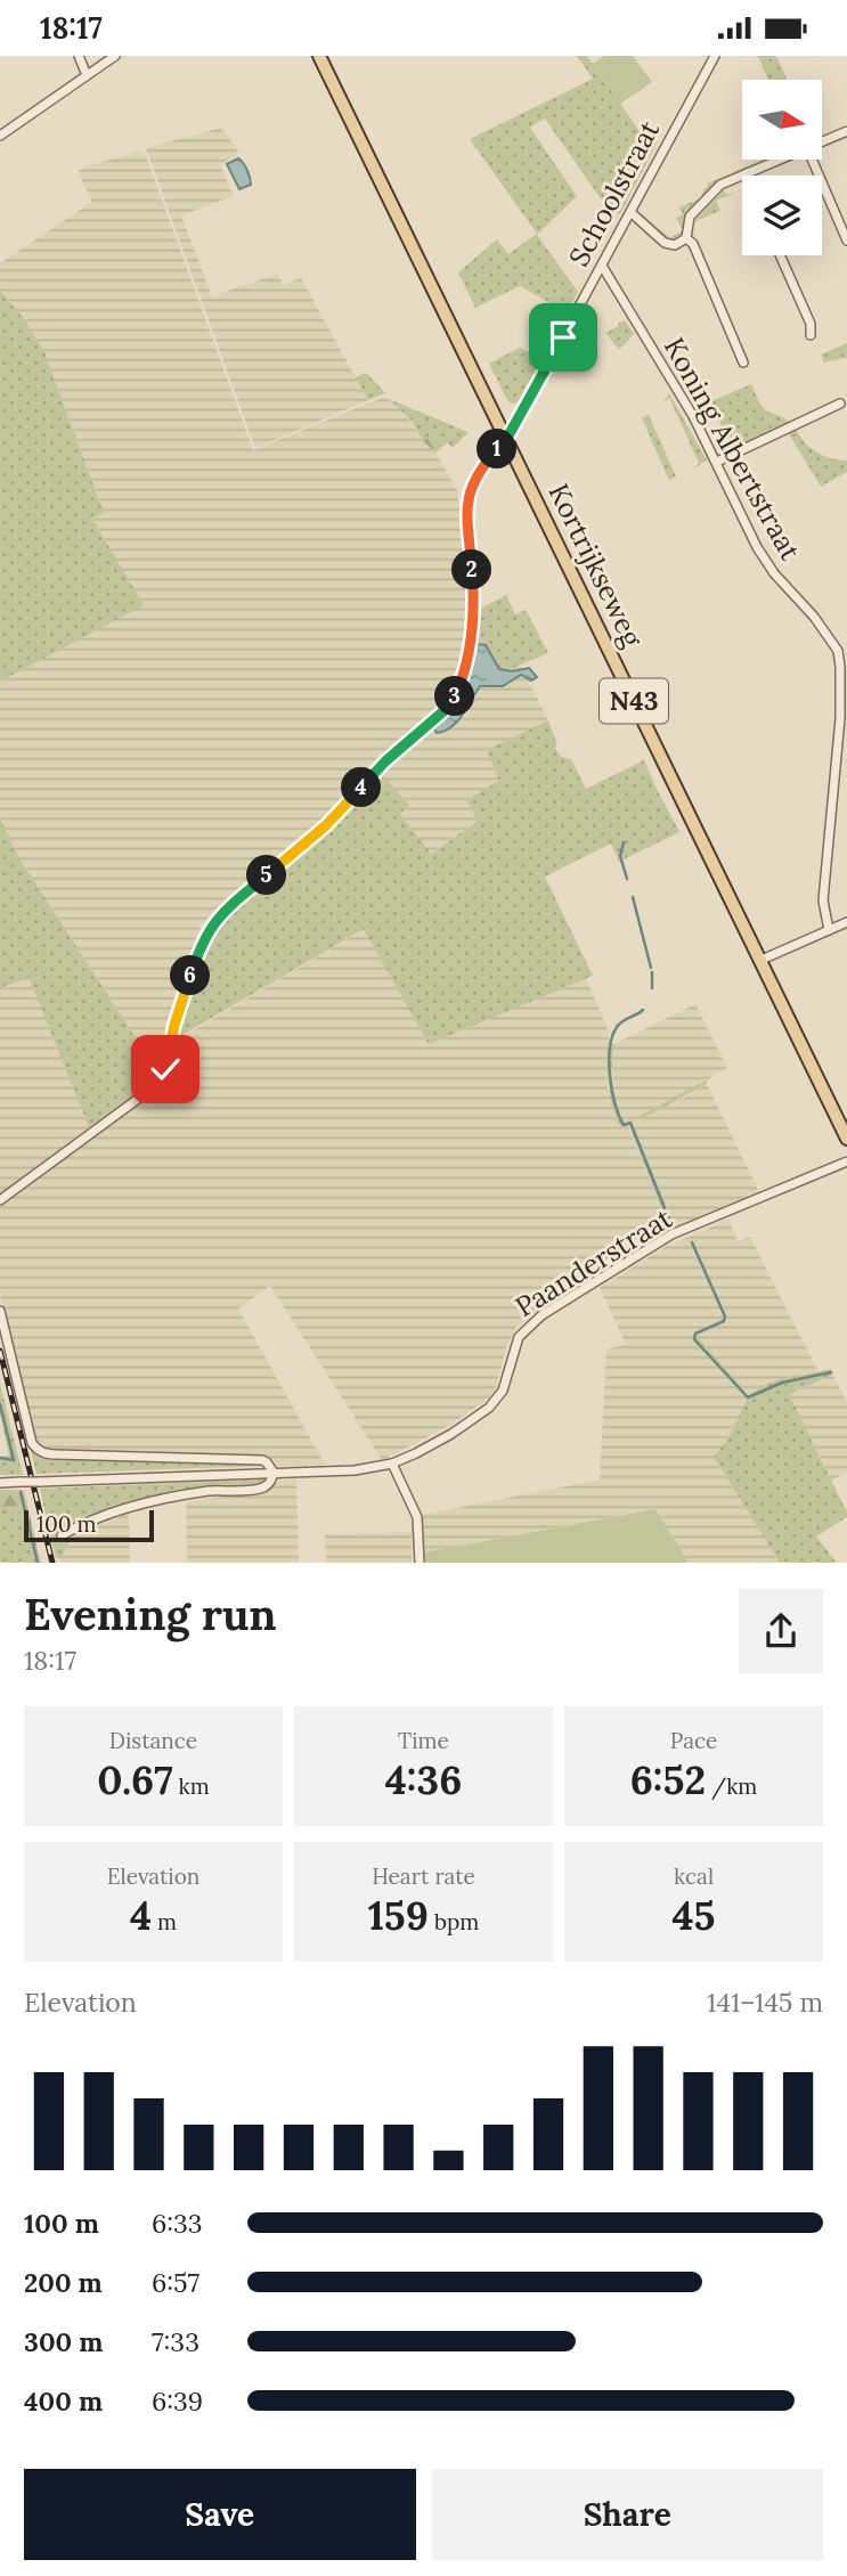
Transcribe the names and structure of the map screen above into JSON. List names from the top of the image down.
{
  "streets": {
    "main road": ["Kortrijkseweg", "N43"],
    "street": ["Schoolstraat", "Koning Albertstraat", "Paanderstraat"]
  },
  "crossings": [
    ["Schoolstraat", "Koning Albertstraat"],
    ["Schoolstraat", "Kortrijkseweg"]
  ],
  "scale_bar": "100 m",
  "north": "right",
  "page": {
    "status": "18:17",
    "pins": [
      "1",
      "2",
      "3",
      "4",
      "5",
      "6"
    ],
    "scale": "100 m",
    "heading": ["Evening run", "18:17"],
    "stats": [
      ["Distance", "0.67 km"],
      ["Time", "4:36"],
      ["Pace", "6:52 /km"],
      ["Elevation", "4 m"],
      ["Heart rate", "159 bpm"],
      ["kcal", "45"]
    ],
    "chart": ["Elevation", "141–145 m"],
    "list": [
      {
        "name": "100 m",
        "note": "6:33"
      },
      {
        "name": "200 m",
        "note": "6:57"
      },
      {
        "name": "300 m",
        "note": "7:33"
      },
      {
        "name": "400 m",
        "note": "6:39"
      }
    ],
    "buttons": ["Save", "Share"]
  }
}
